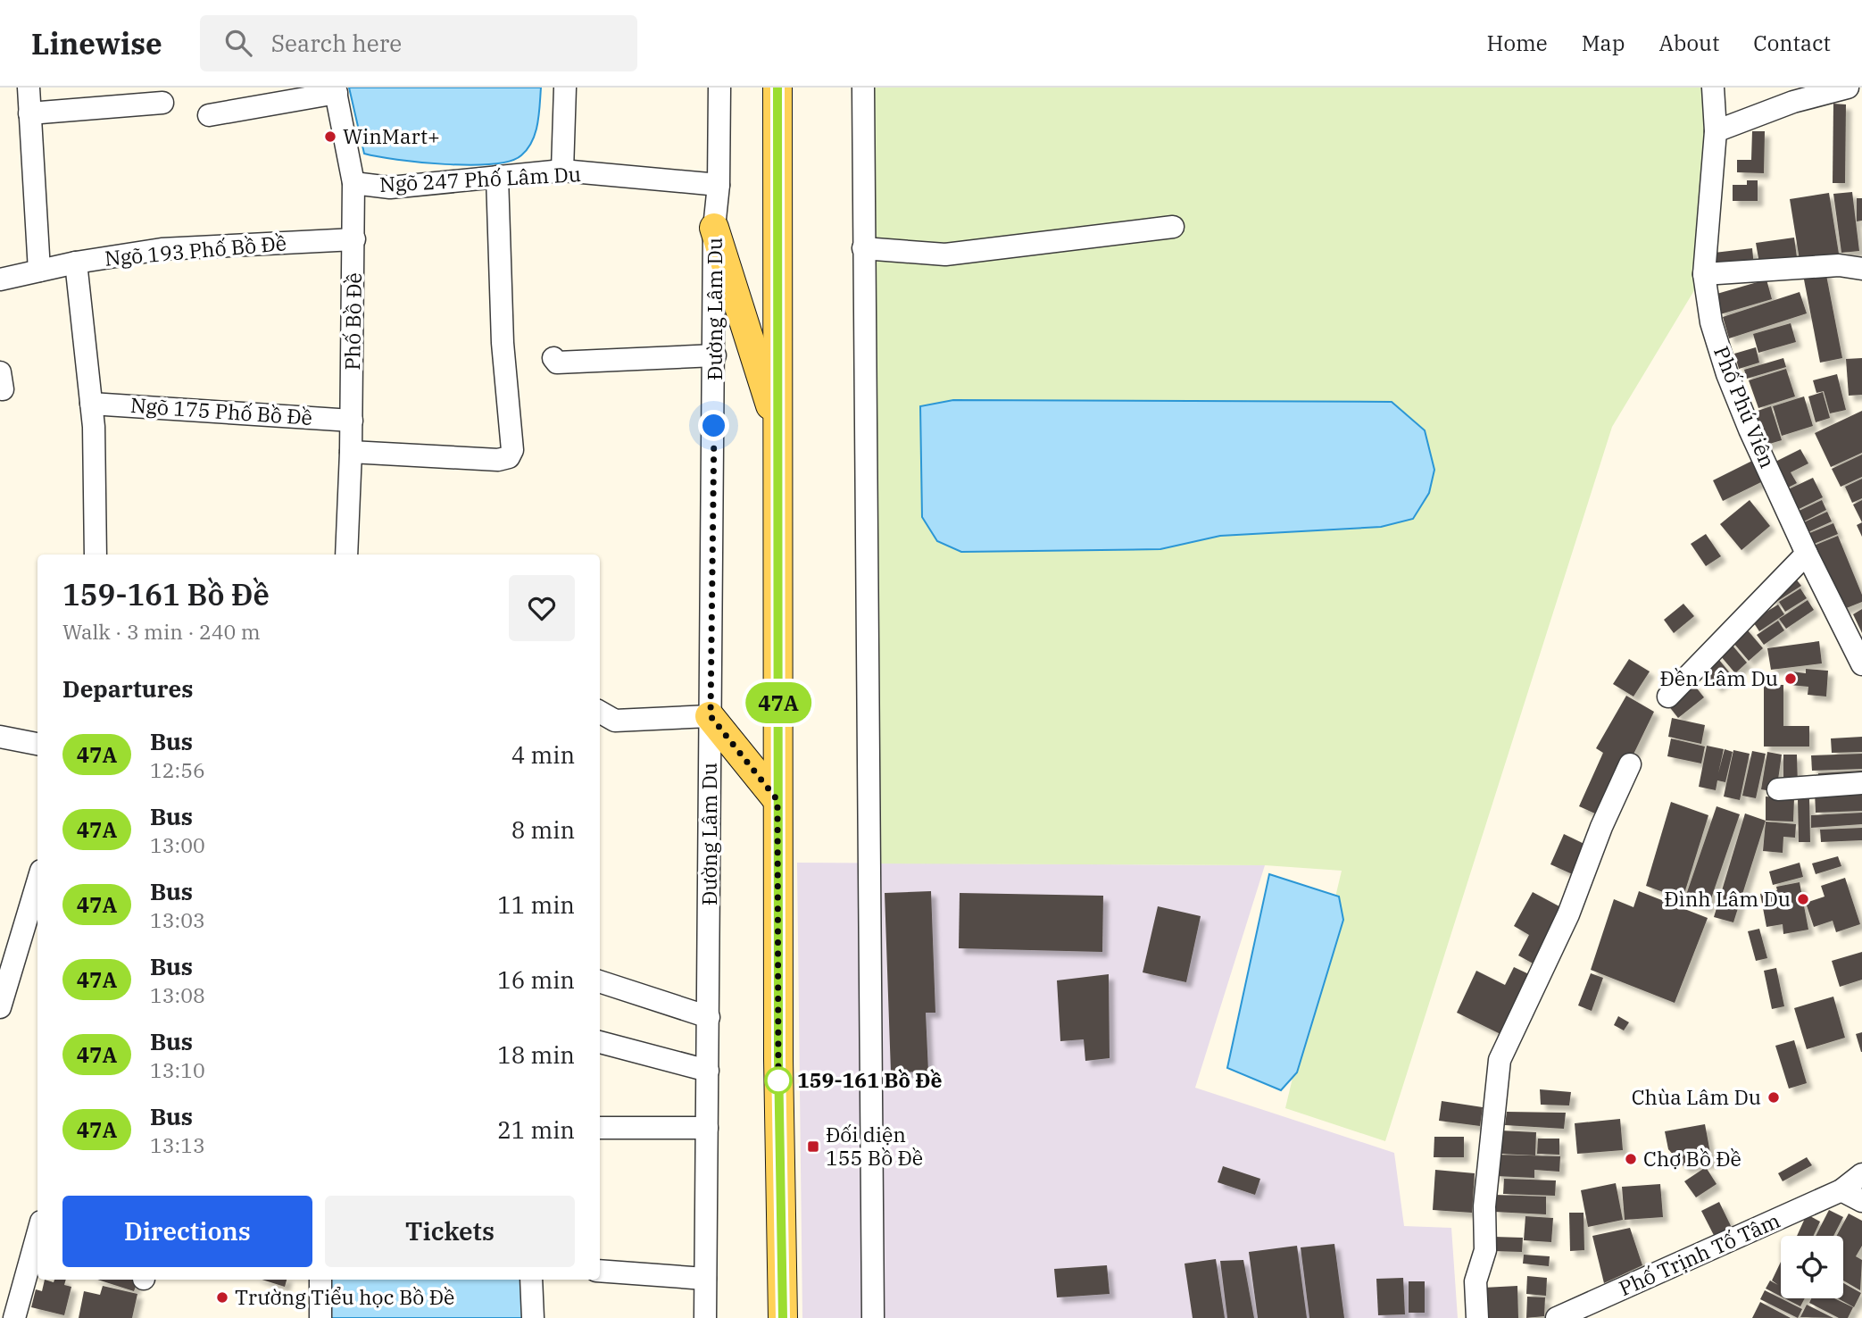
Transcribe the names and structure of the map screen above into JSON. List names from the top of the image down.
{
  "streets": {
    "street": [
      "Ngõ 247 Phố Lâm Du",
      "Ngõ 193 Phố Bồ Đề",
      "Đường Lâm Du",
      "Phố Bồ Đề",
      "Phố Phú Viên",
      "Ngõ 175 Phố Bồ Đề",
      "Phố Trịnh Tố Tâm"
    ]
  },
  "crossings": [
    ["Ngõ 247 Phố Lâm Du", "Đường Lâm Du"],
    ["Ngõ 247 Phố Lâm Du", "Phố Bồ Đề"],
    ["Ngõ 193 Phố Bồ Đề", "Phố Bồ Đề"],
    ["Phố Bồ Đề", "Ngõ 175 Phố Bồ Đề"]
  ],
  "places": {
    "other": [
      "WinMart+",
      "Đền Lâm Du",
      "Đình Lâm Du",
      "159-161 Bồ Đề",
      "Chùa Lâm Du",
      "Chợ Bồ Đề",
      "Trường Tiểu học Bồ Đề"
    ],
    "transit": ["Đối diện 155 Bồ Đề"]
  },
  "lines": ["bus line 47A"],
  "page": {
    "header": "Linewise",
    "search": "Search here",
    "nav": [
      "Home",
      "Map",
      "About",
      "Contact"
    ],
    "on_map": "47A",
    "heading": [
      ["159-161 Bồ Đề", "Walk · 3 min · 240 m"],
      "Departures"
    ],
    "list": [
      {
        "mark": "47A",
        "name": "Bus",
        "note": "12:56",
        "value": "4 min"
      },
      {
        "mark": "47A",
        "name": "Bus",
        "note": "13:00",
        "value": "8 min"
      },
      {
        "mark": "47A",
        "name": "Bus",
        "note": "13:03",
        "value": "11 min"
      },
      {
        "mark": "47A",
        "name": "Bus",
        "note": "13:08",
        "value": "16 min"
      },
      {
        "mark": "47A",
        "name": "Bus",
        "note": "13:10",
        "value": "18 min"
      },
      {
        "mark": "47A",
        "name": "Bus",
        "note": "13:13",
        "value": "21 min"
      }
    ],
    "buttons": ["Directions", "Tickets"]
  }
}
